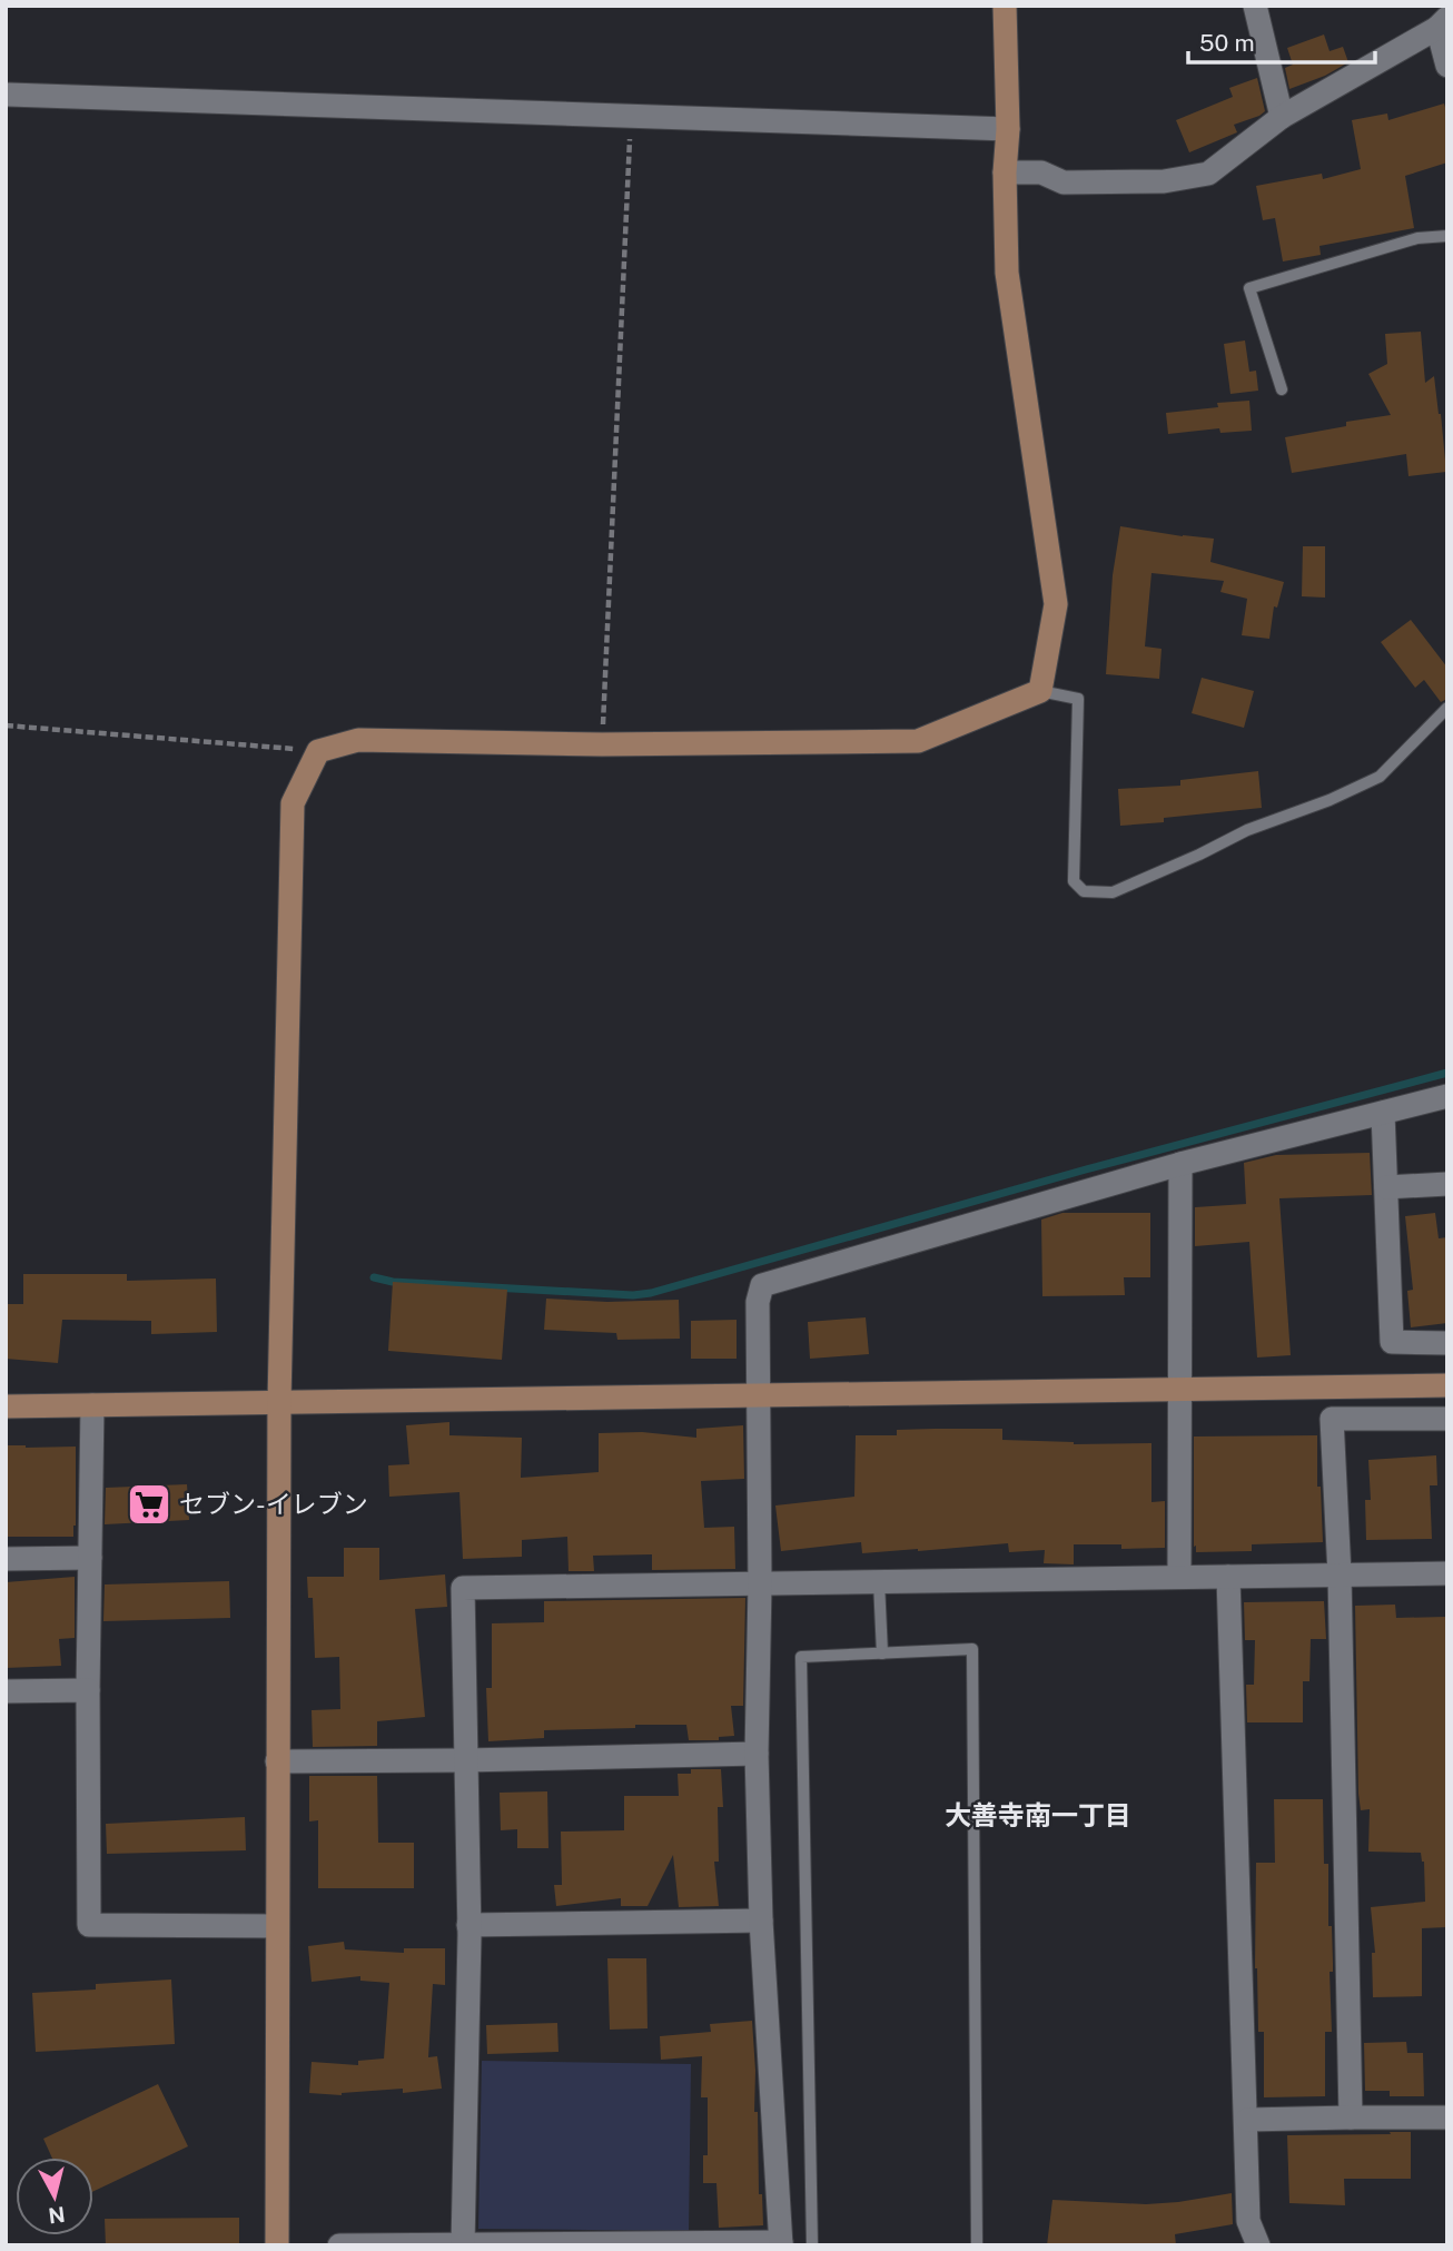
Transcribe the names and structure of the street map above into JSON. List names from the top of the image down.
{
  "districts": ["大善寺南一丁目"],
  "places": {
    "supermarket": ["セブン-イレブン"]
  },
  "scale_bar": "50 m",
  "north": "bottom"
}
